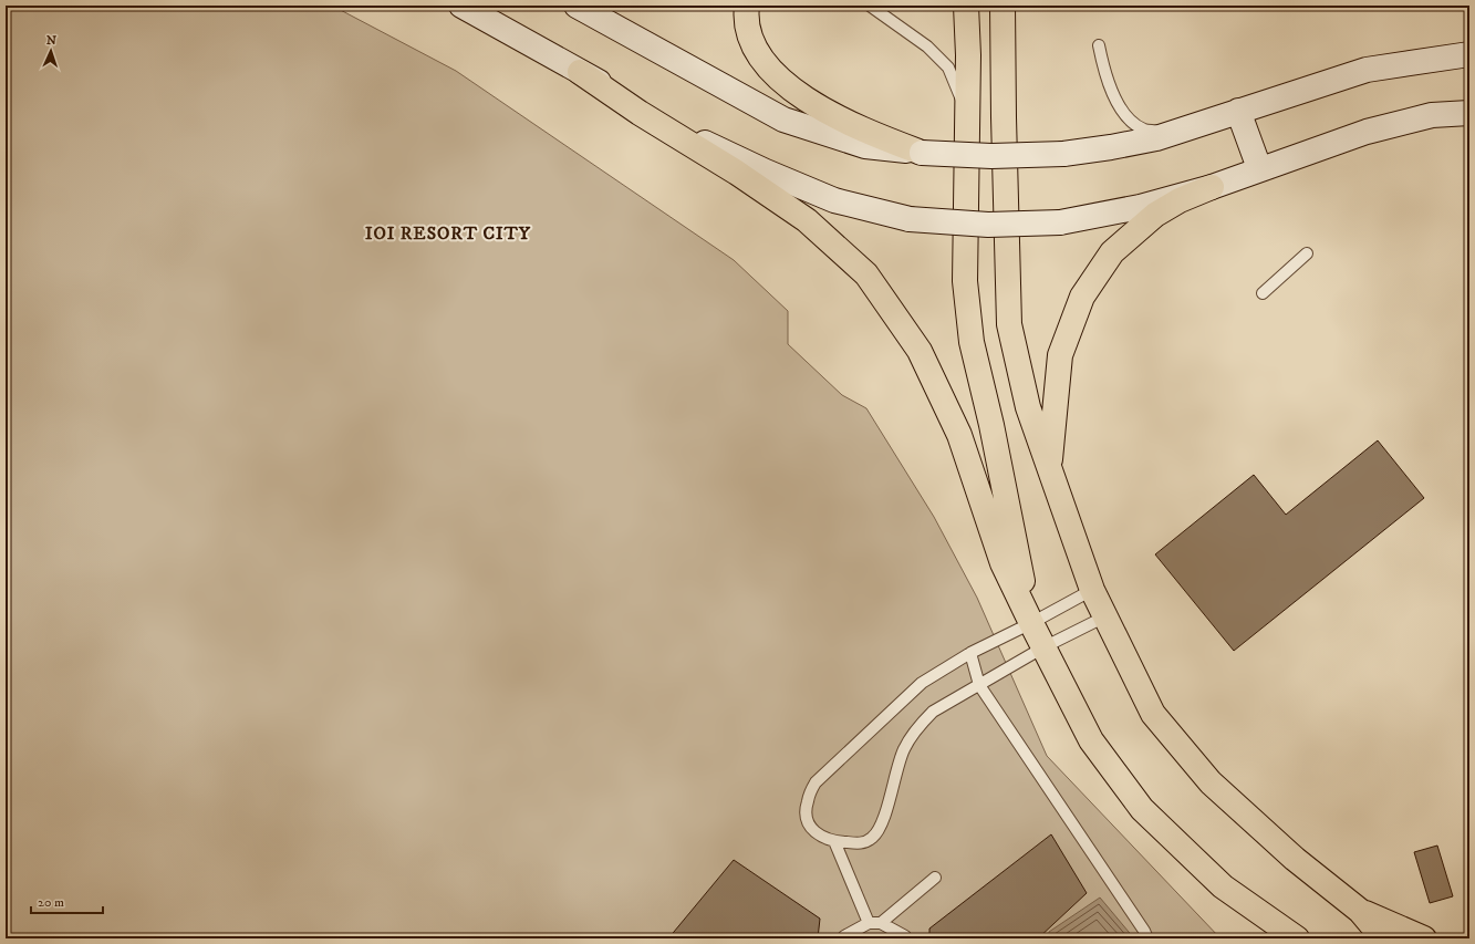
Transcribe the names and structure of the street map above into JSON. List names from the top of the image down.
{
  "districts": ["IOI RESORT CITY"],
  "scale_bar": "20 m",
  "north": "top"
}
